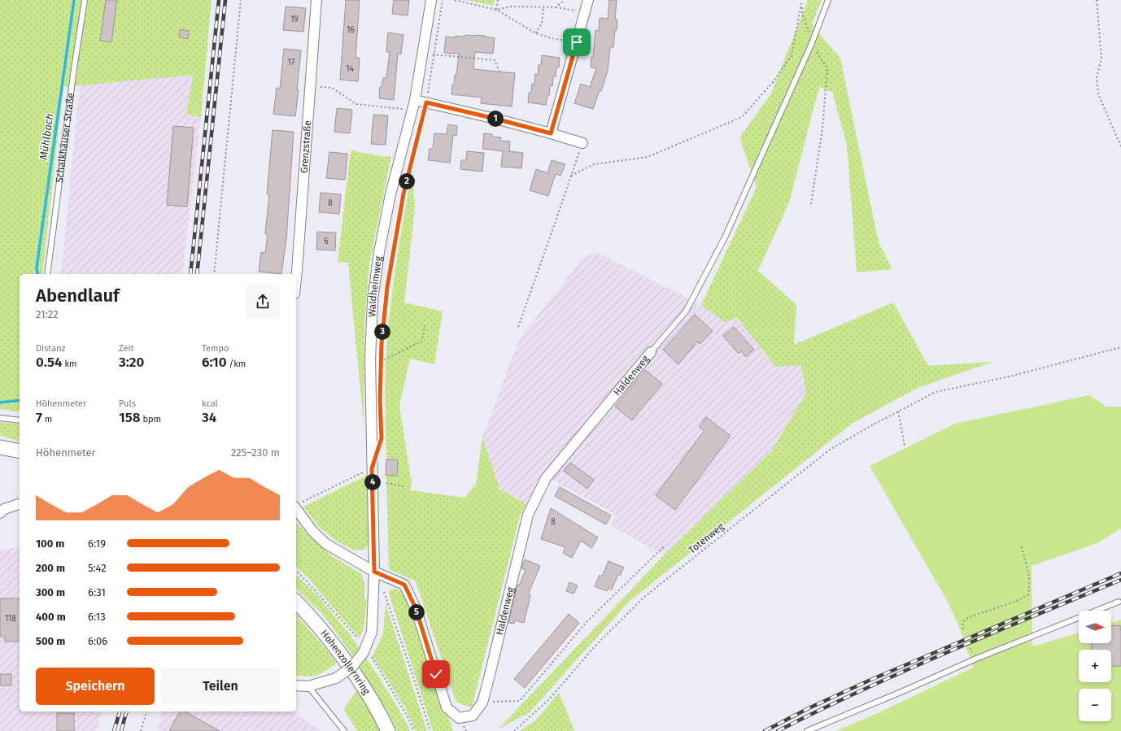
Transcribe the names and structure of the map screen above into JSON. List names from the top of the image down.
{
  "streets": {
    "main road": ["Hohenzollernring"],
    "street": ["Grenzstraße", "Waldheimweg", "Haldenweg"],
    "lane": ["Schalkhäuser Straße"],
    "path": ["Totenweg"]
  },
  "crossings": [
    ["Waldheimweg", "Haldenweg"]
  ],
  "water": ["Mühlbach"],
  "house_numbers": [
    "19",
    "16",
    "17",
    "14",
    "8",
    "6",
    "8",
    "118"
  ],
  "north": "right",
  "page": {
    "pins": [
      "1",
      "2",
      "3",
      "4",
      "5"
    ],
    "heading": ["Abendlauf", "21:22"],
    "stats": [
      ["Distanz", "0.54 km"],
      ["Zeit", "3:20"],
      ["Tempo", "6:10 /km"],
      ["Höhenmeter", "7 m"],
      ["Puls", "158 bpm"],
      ["kcal", "34"]
    ],
    "chart": ["Höhenmeter", "225–230 m"],
    "list": [
      {
        "name": "100 m",
        "note": "6:19"
      },
      {
        "name": "200 m",
        "note": "5:42"
      },
      {
        "name": "300 m",
        "note": "6:31"
      },
      {
        "name": "400 m",
        "note": "6:13"
      },
      {
        "name": "500 m",
        "note": "6:06"
      }
    ],
    "map_buttons": ["+", "−"],
    "buttons": ["Speichern", "Teilen"]
  }
}
